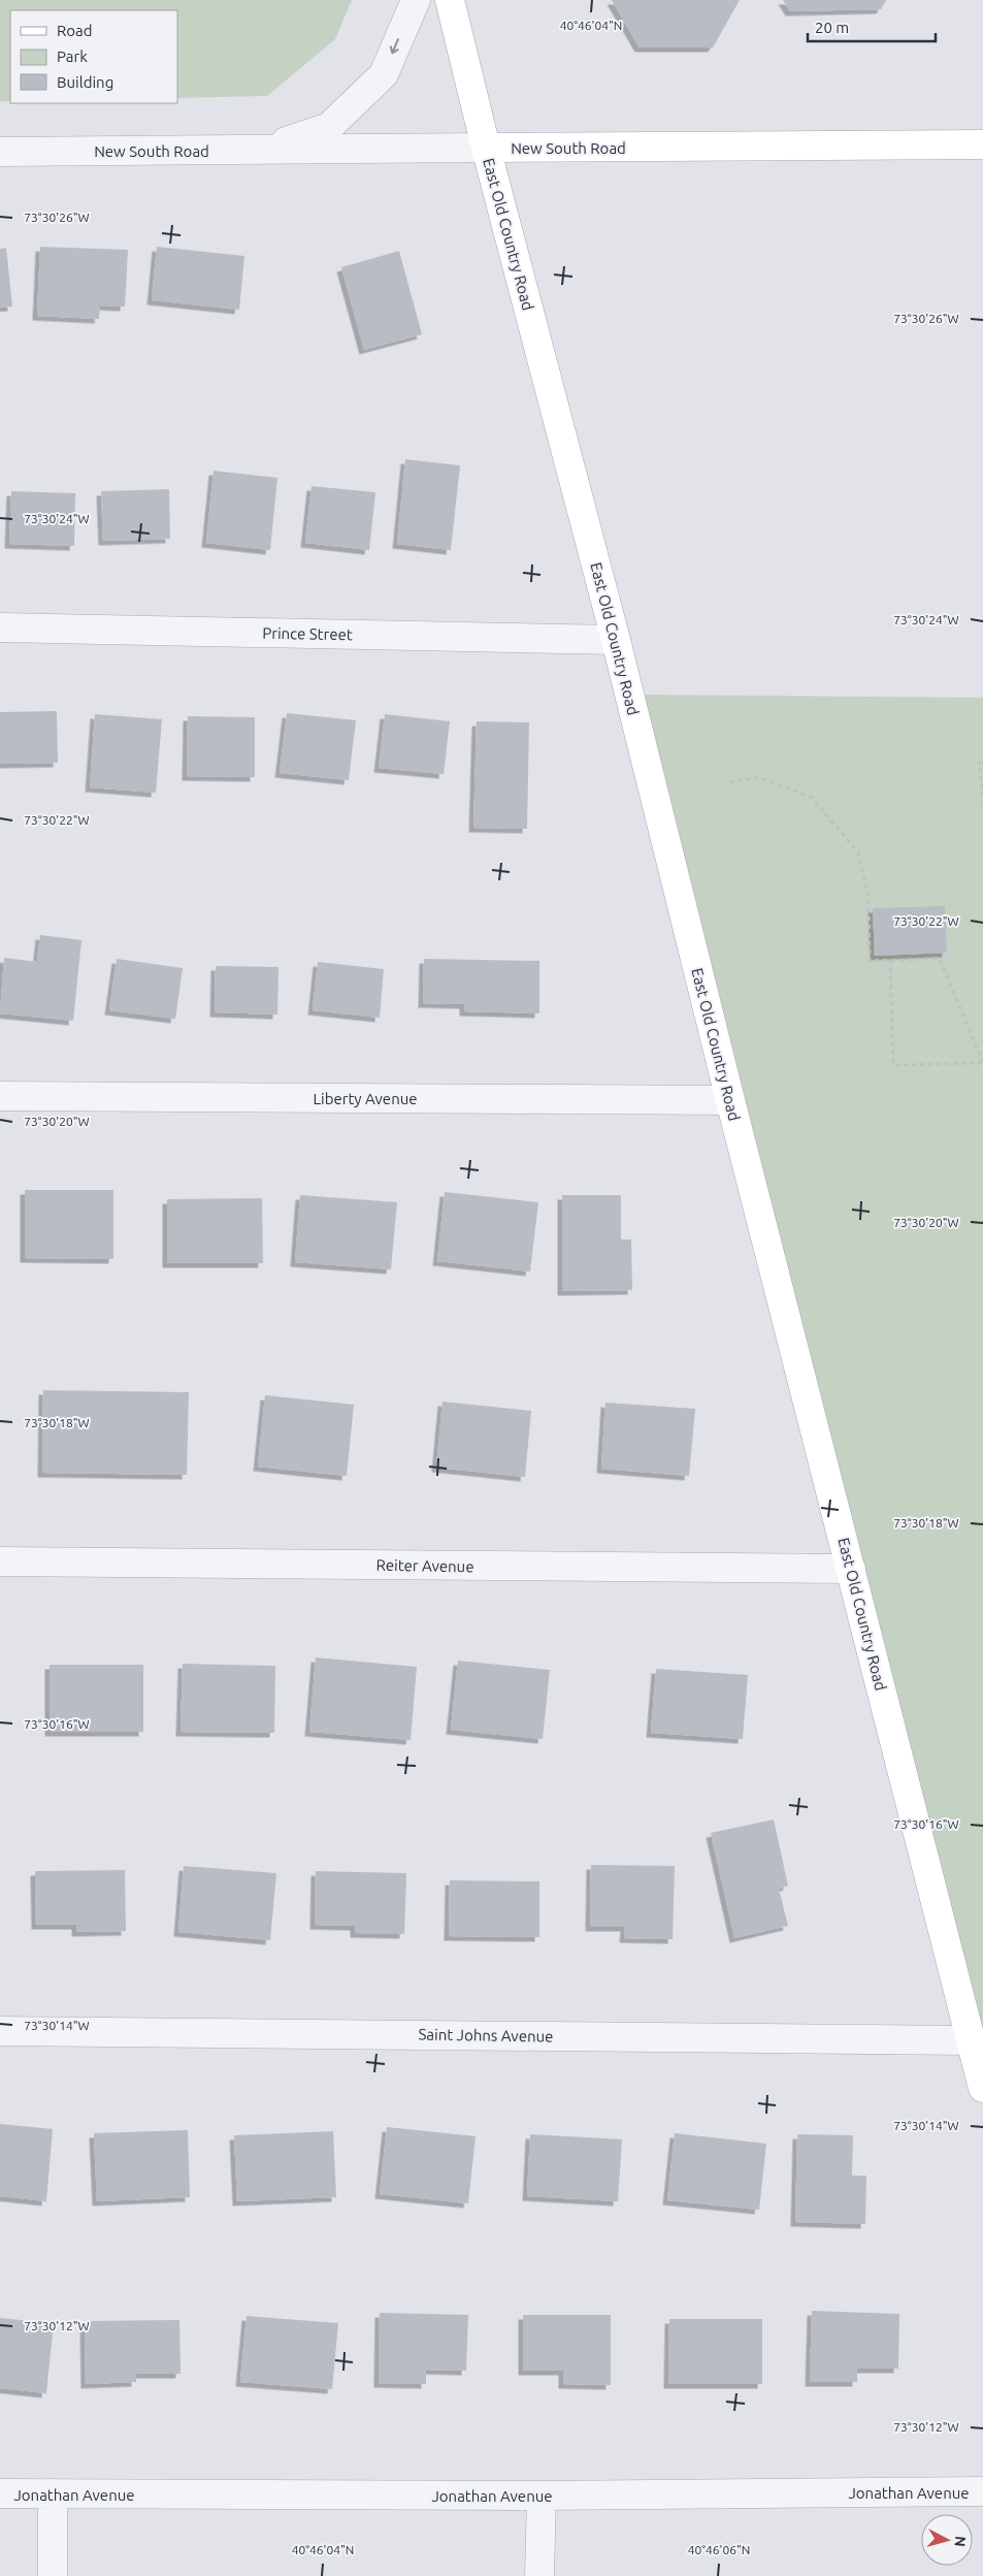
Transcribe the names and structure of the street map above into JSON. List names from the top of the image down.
{
  "streets": {
    "main road": ["New South Road", "East Old Country Road"],
    "street": [
      "Prince Street",
      "Liberty Avenue",
      "Reiter Avenue",
      "Saint Johns Avenue",
      "Jonathan Avenue"
    ]
  },
  "crossings": [
    ["New South Road", "East Old Country Road"],
    ["East Old Country Road", "Prince Street"],
    ["East Old Country Road", "Liberty Avenue"],
    ["East Old Country Road", "Reiter Avenue"],
    ["East Old Country Road", "Saint Johns Avenue"]
  ],
  "legend": ["Road", "Park", "Building"],
  "scale_bar": "20 m",
  "north": "right",
  "coordinates": [
    "40°46'04\"N",
    "73°30'26\"W",
    "73°30'24\"W",
    "73°30'22\"W",
    "73°30'20\"W",
    "73°30'18\"W",
    "73°30'16\"W",
    "73°30'14\"W",
    "73°30'12\"W",
    "40°46'06\"N"
  ]
}
